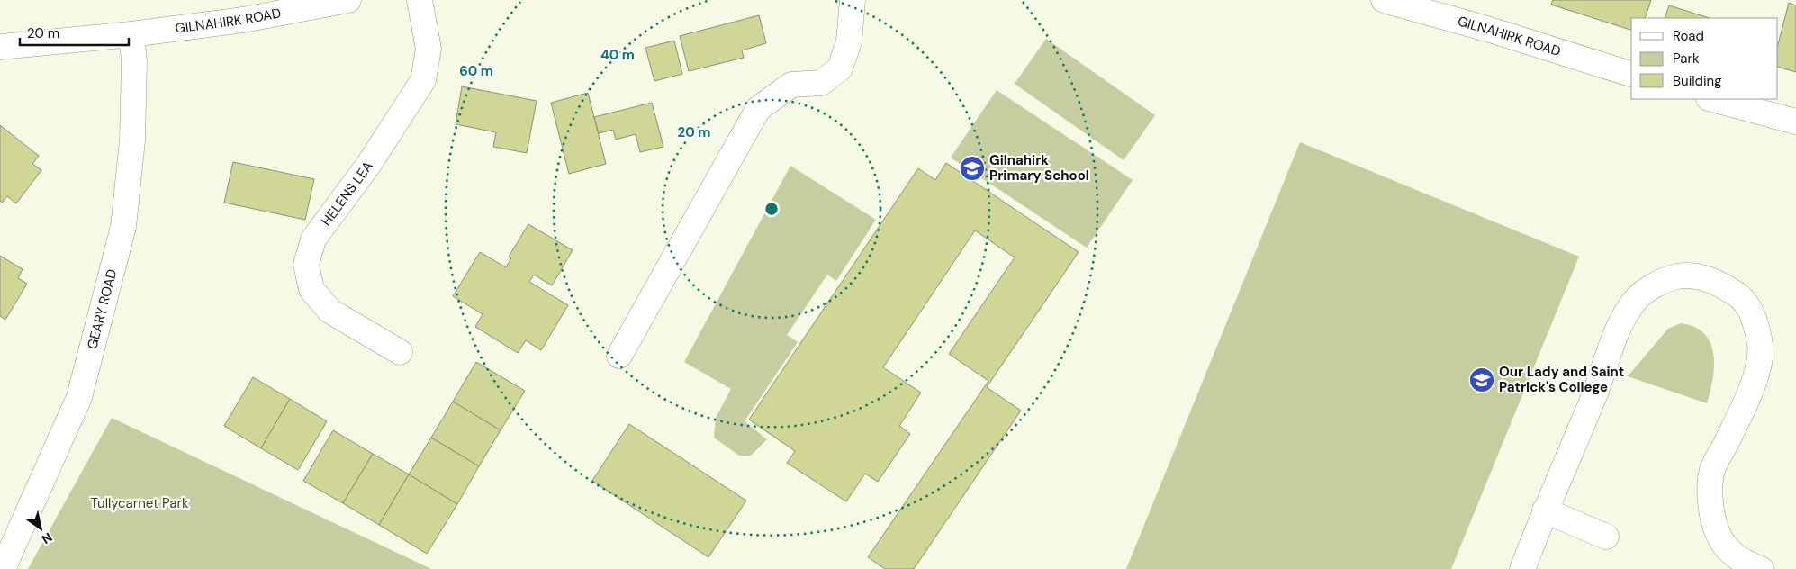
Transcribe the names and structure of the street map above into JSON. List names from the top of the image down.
{
  "streets": {
    "street": ["GILNAHIRK ROAD", "HELENS LEA", "GEARY ROAD"]
  },
  "crossings": [
    ["GILNAHIRK ROAD", "GEARY ROAD"]
  ],
  "parks": ["Tullycarnet Park"],
  "places": {
    "school or university": ["Gilnahirk Primary School", "Our Lady and Saint Patrick's College"]
  },
  "legend": ["Road", "Park", "Building"],
  "scale_bar": "20 m",
  "north": "bottom right",
  "rings": ["40 m", "60 m", "20 m"]
}
